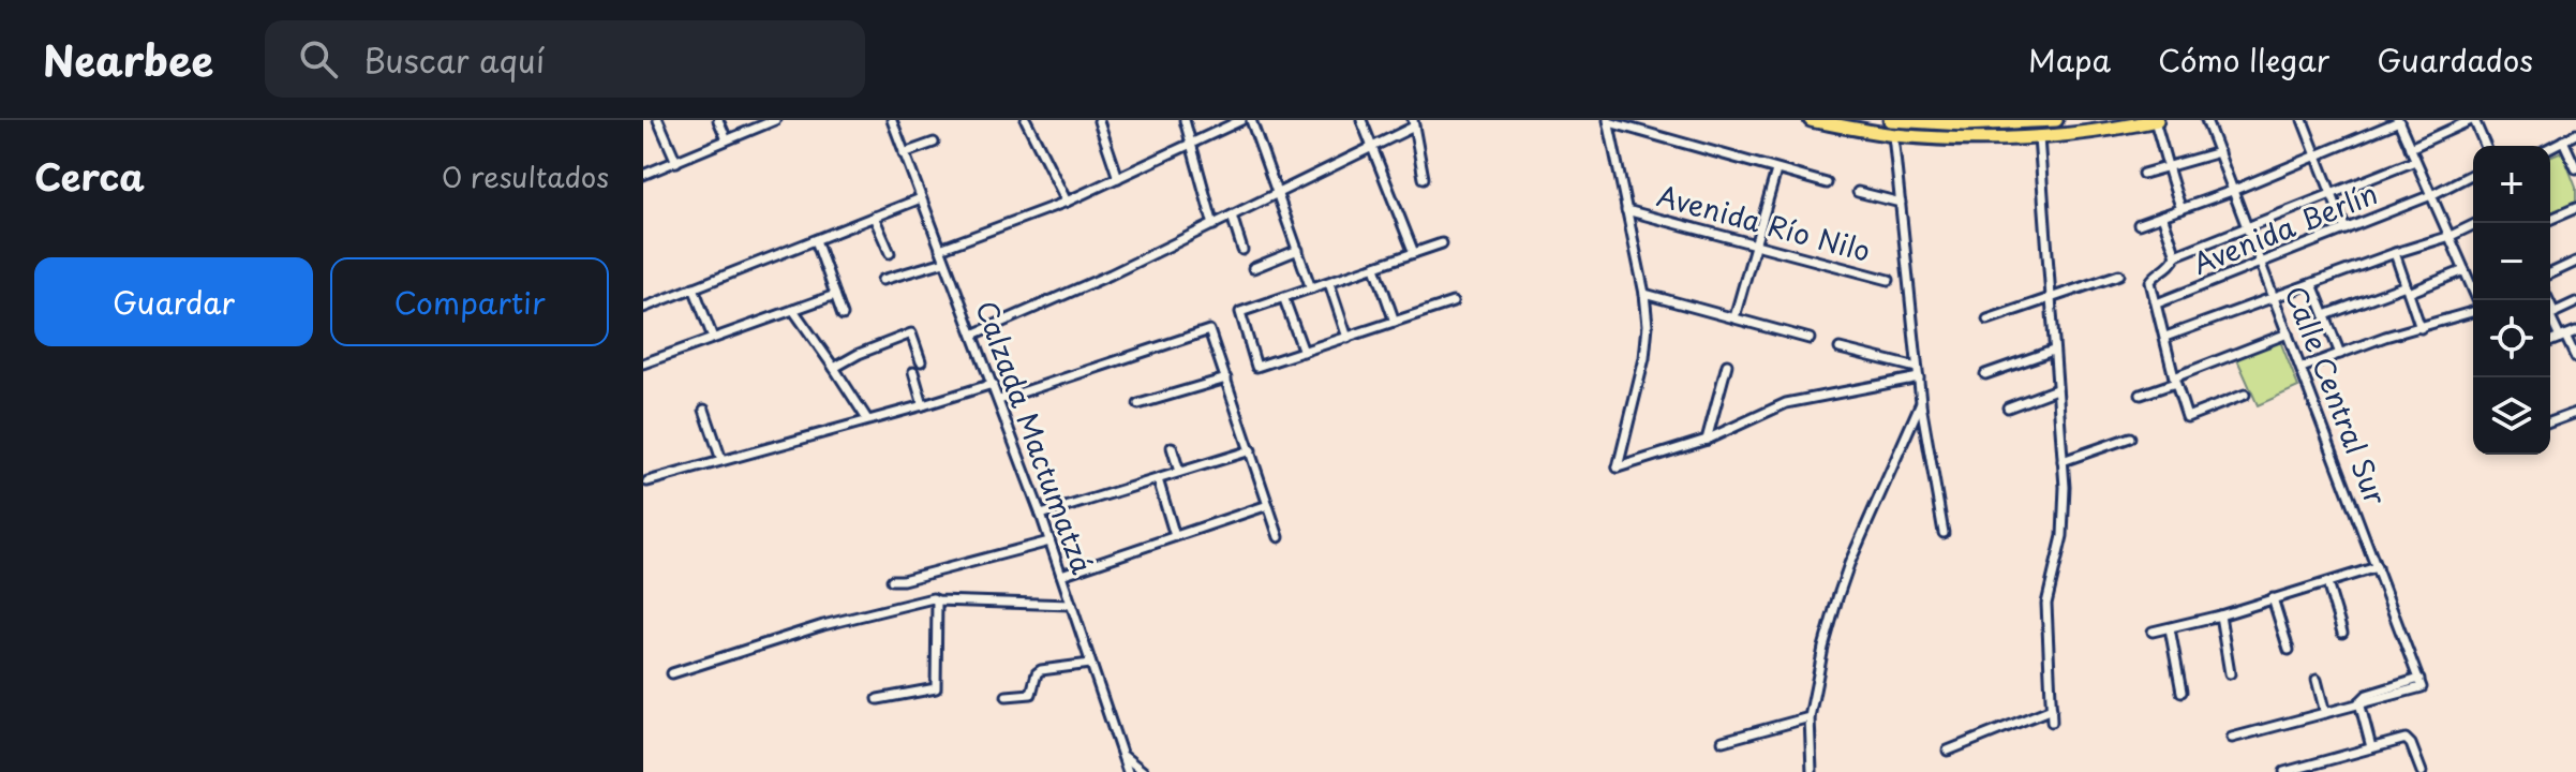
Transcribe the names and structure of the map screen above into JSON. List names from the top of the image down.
{
  "streets": {
    "street": [
      "Avenida Río Nilo",
      "Avenida Berlín",
      "Calle Central Sur",
      "Calzada Mactumatzá"
    ]
  },
  "crossings": [
    ["Avenida Berlín", "Calle Central Sur"]
  ],
  "page": {
    "header": "Nearbee",
    "search": "Buscar aquí",
    "nav": ["Mapa", "Cómo llegar", "Guardados"],
    "heading": ["Cerca", "0 resultados"],
    "map_buttons": ["+", "−"],
    "buttons": ["Guardar", "Compartir"]
  }
}
